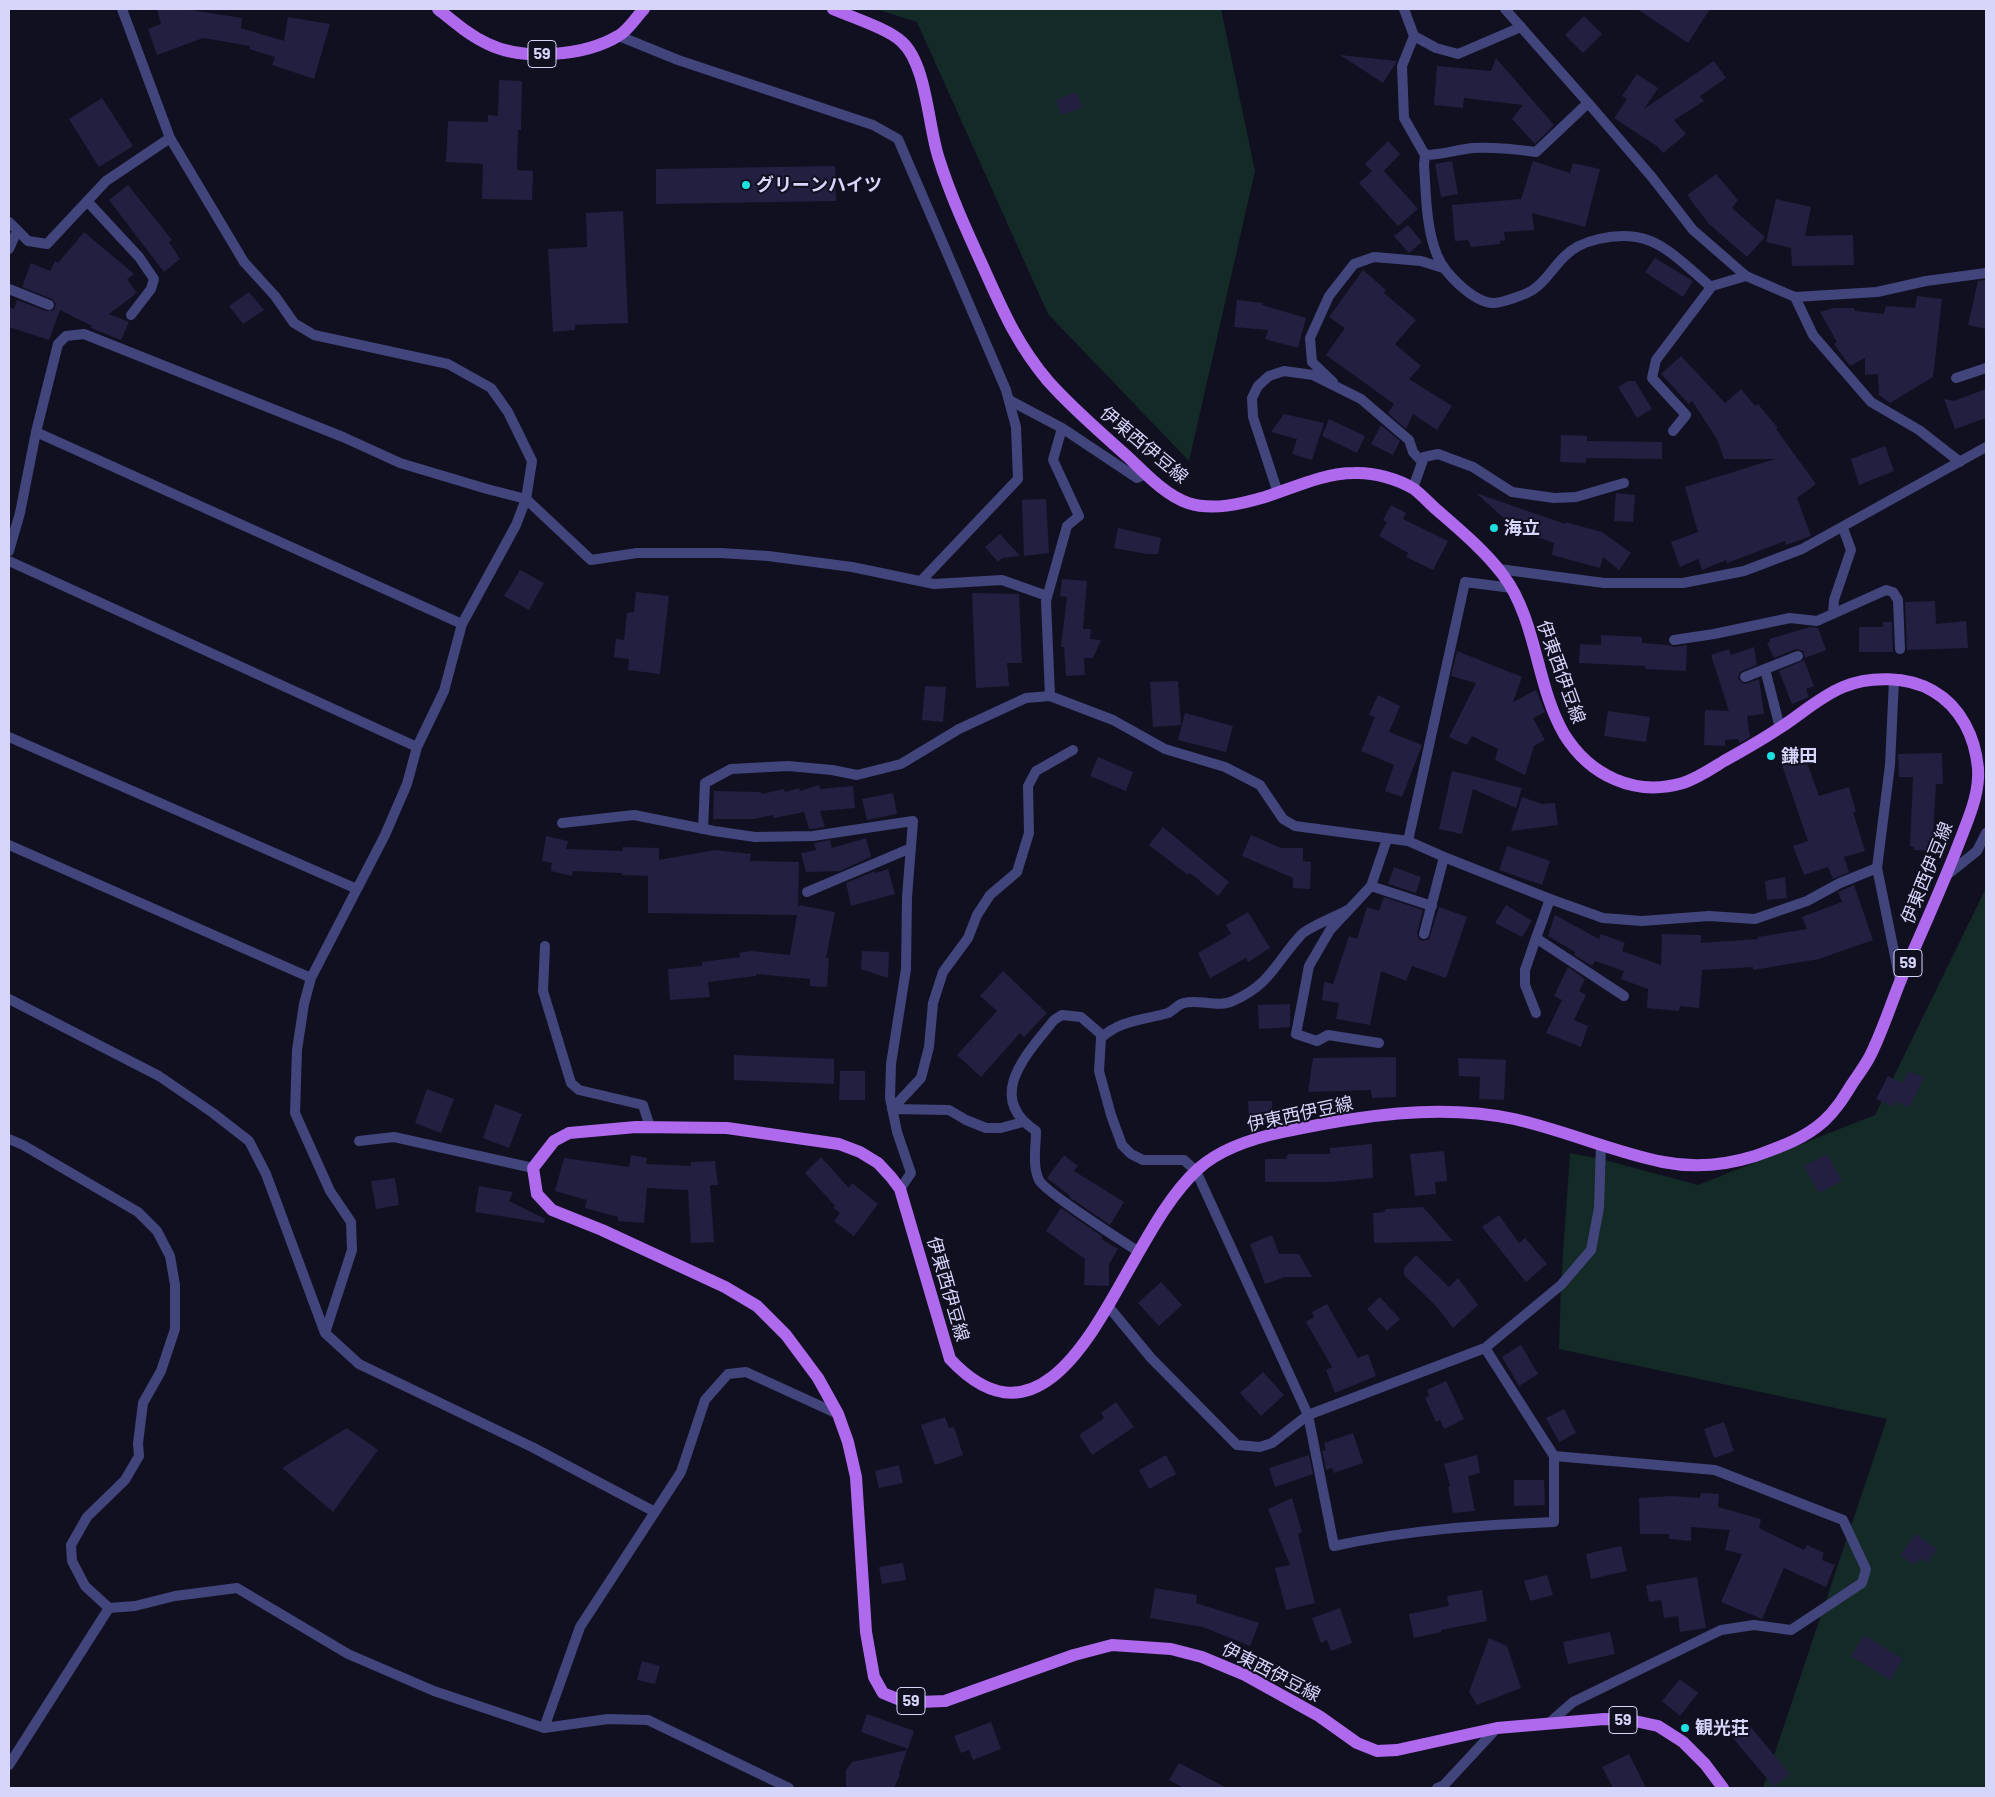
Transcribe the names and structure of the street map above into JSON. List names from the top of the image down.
{
  "streets": {
    "main road": ["59", "伊東西伊豆線"]
  },
  "places": [
    "グリーンハイツ",
    "海立",
    "鎌田",
    "観光荘"
  ]
}
